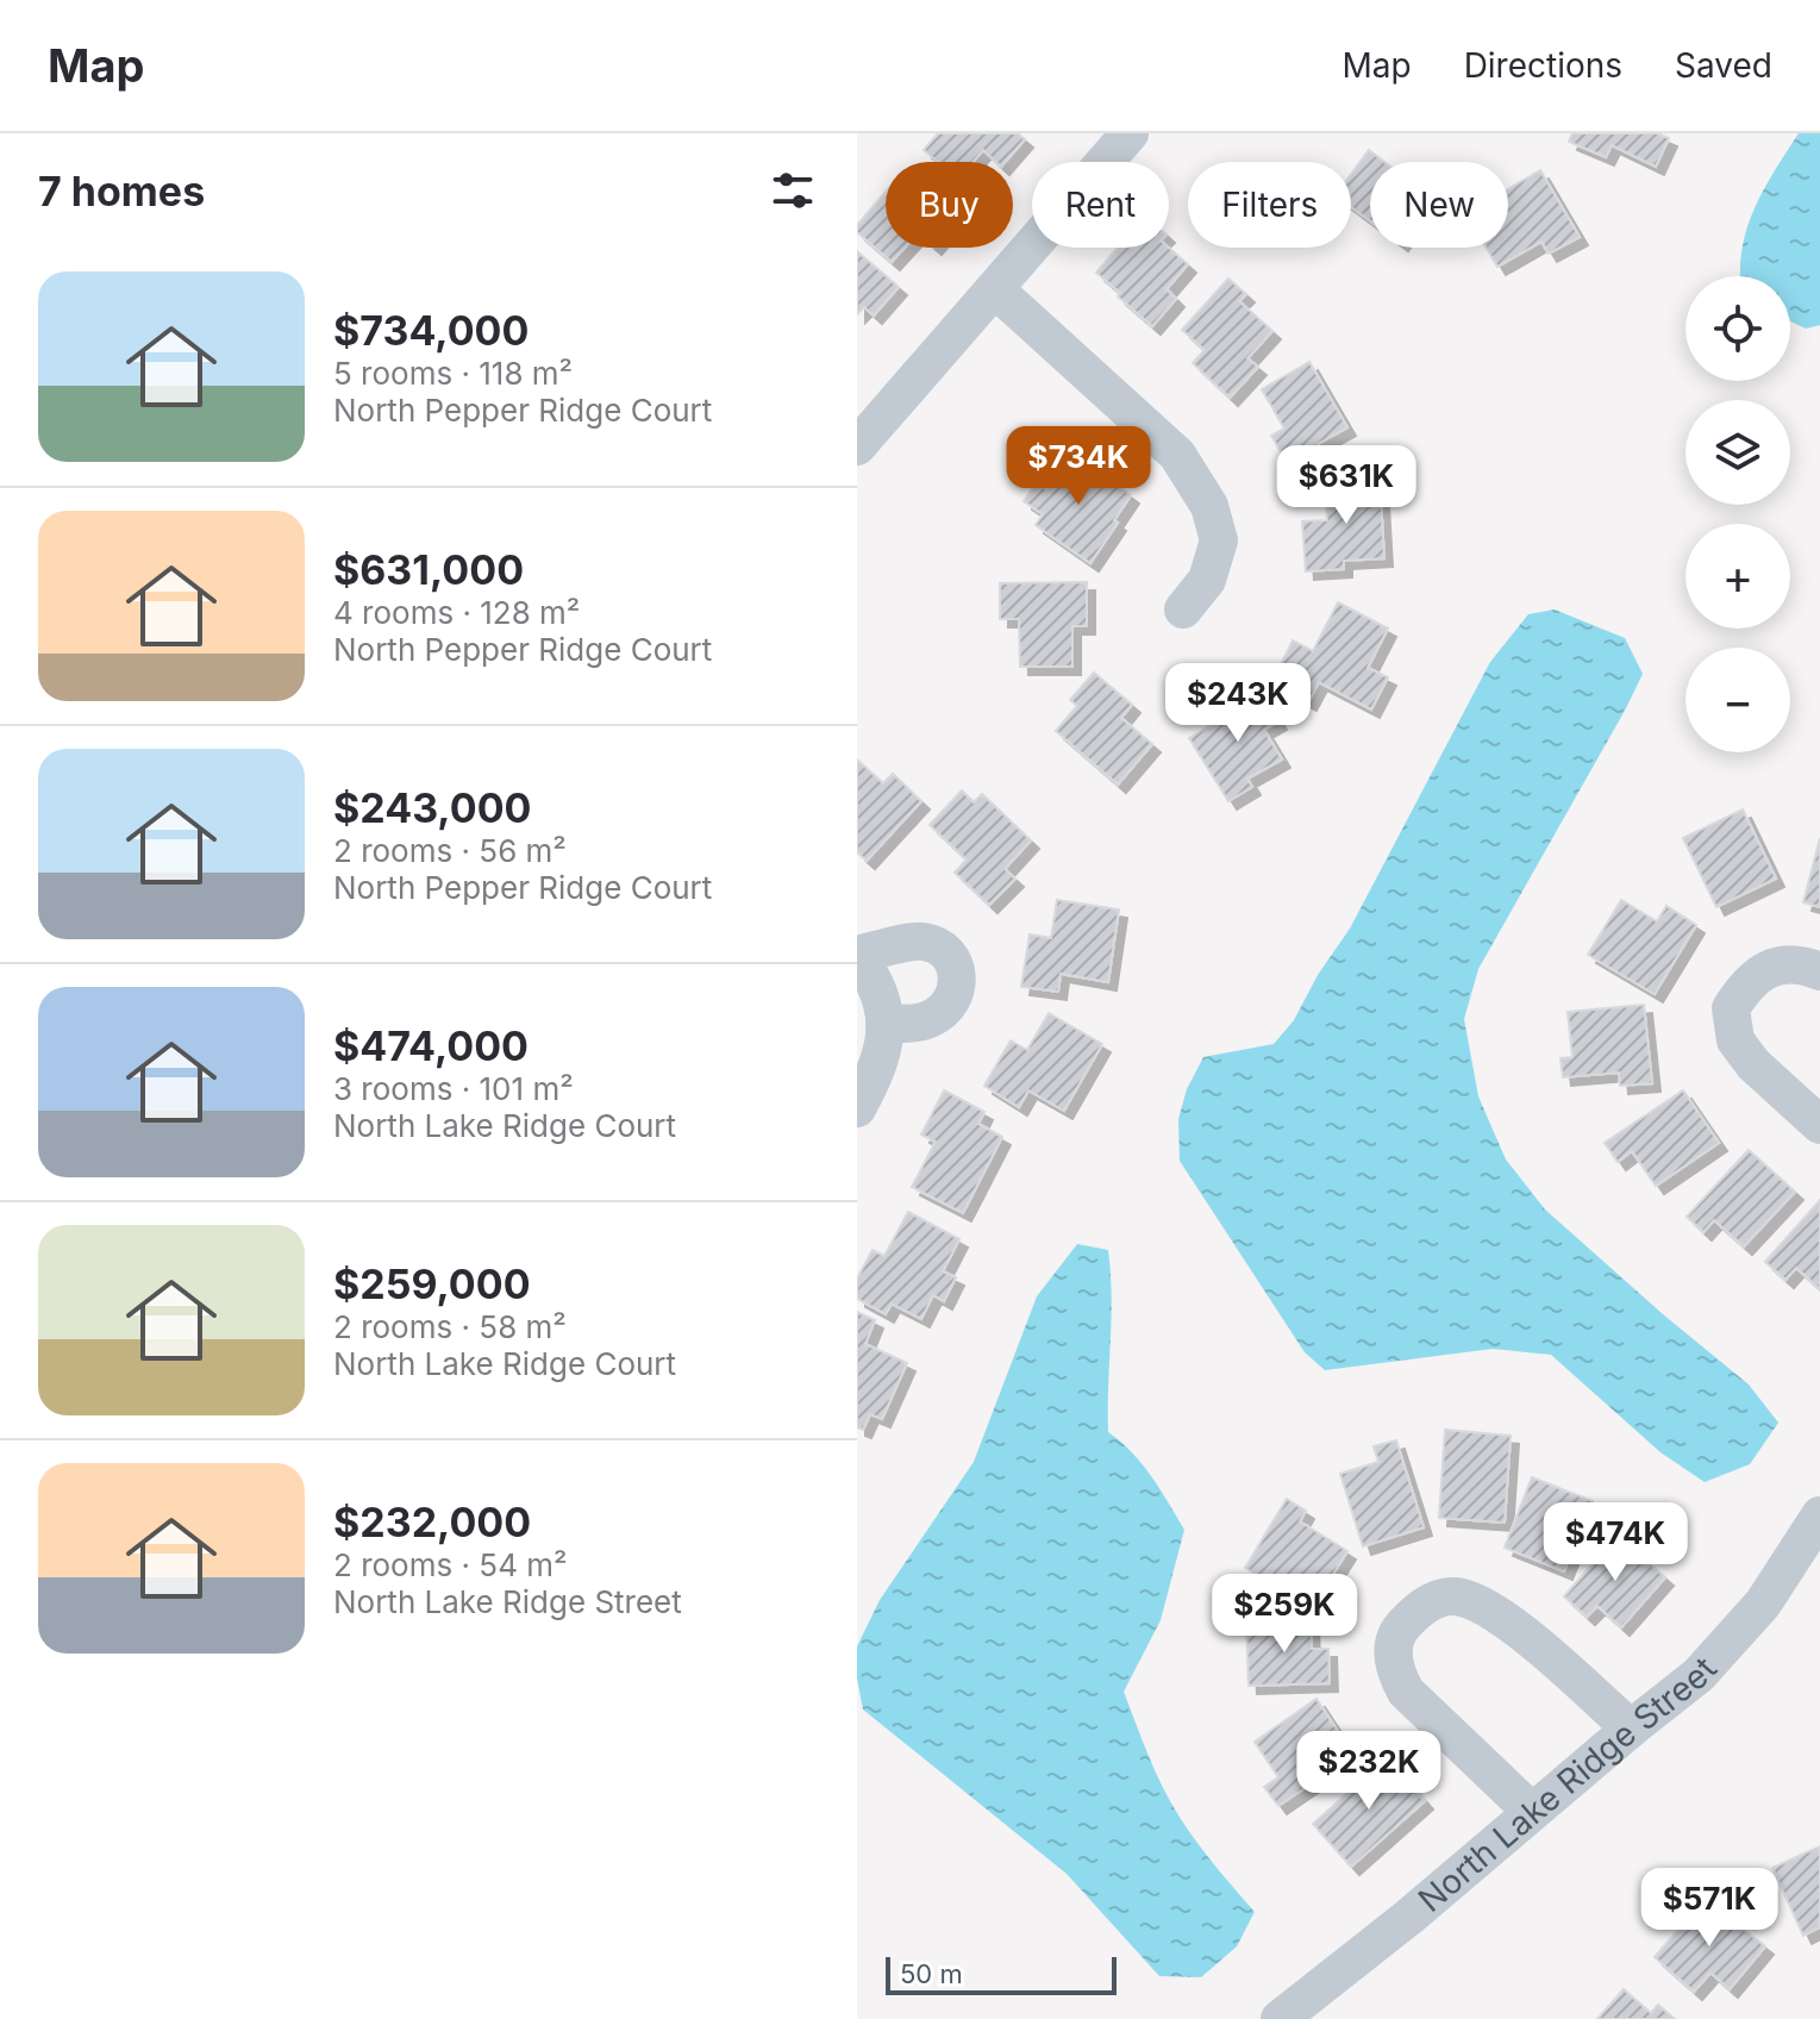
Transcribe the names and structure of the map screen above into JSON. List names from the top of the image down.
{
  "streets": {
    "street": ["North Lake Ridge Street"]
  },
  "scale_bar": "50 m",
  "page": {
    "header": "Map",
    "nav": ["Map", "Directions", "Saved"],
    "heading": "7 homes",
    "chip": [
      "Buy",
      "Rent",
      "Filters",
      "New"
    ],
    "list": [
      {
        "name": "$734,000",
        "note": "5 rooms · 118 m² · North Pepper Ridge Court"
      },
      {
        "name": "$631,000",
        "note": "4 rooms · 128 m² · North Pepper Ridge Court"
      },
      {
        "name": "$243,000",
        "note": "2 rooms · 56 m² · North Pepper Ridge Court"
      },
      {
        "name": "$474,000",
        "note": "3 rooms · 101 m² · North Lake Ridge Court"
      },
      {
        "name": "$259,000",
        "note": "2 rooms · 58 m² · North Lake Ridge Court"
      },
      {
        "name": "$232,000",
        "note": "2 rooms · 54 m² · North Lake Ridge Street"
      }
    ],
    "map_buttons": ["+", "−"],
    "price": [
      "$734K",
      "$631K",
      "$243K",
      "$474K",
      "$259K",
      "$232K",
      "$571K"
    ],
    "scale": "50 m"
  }
}
